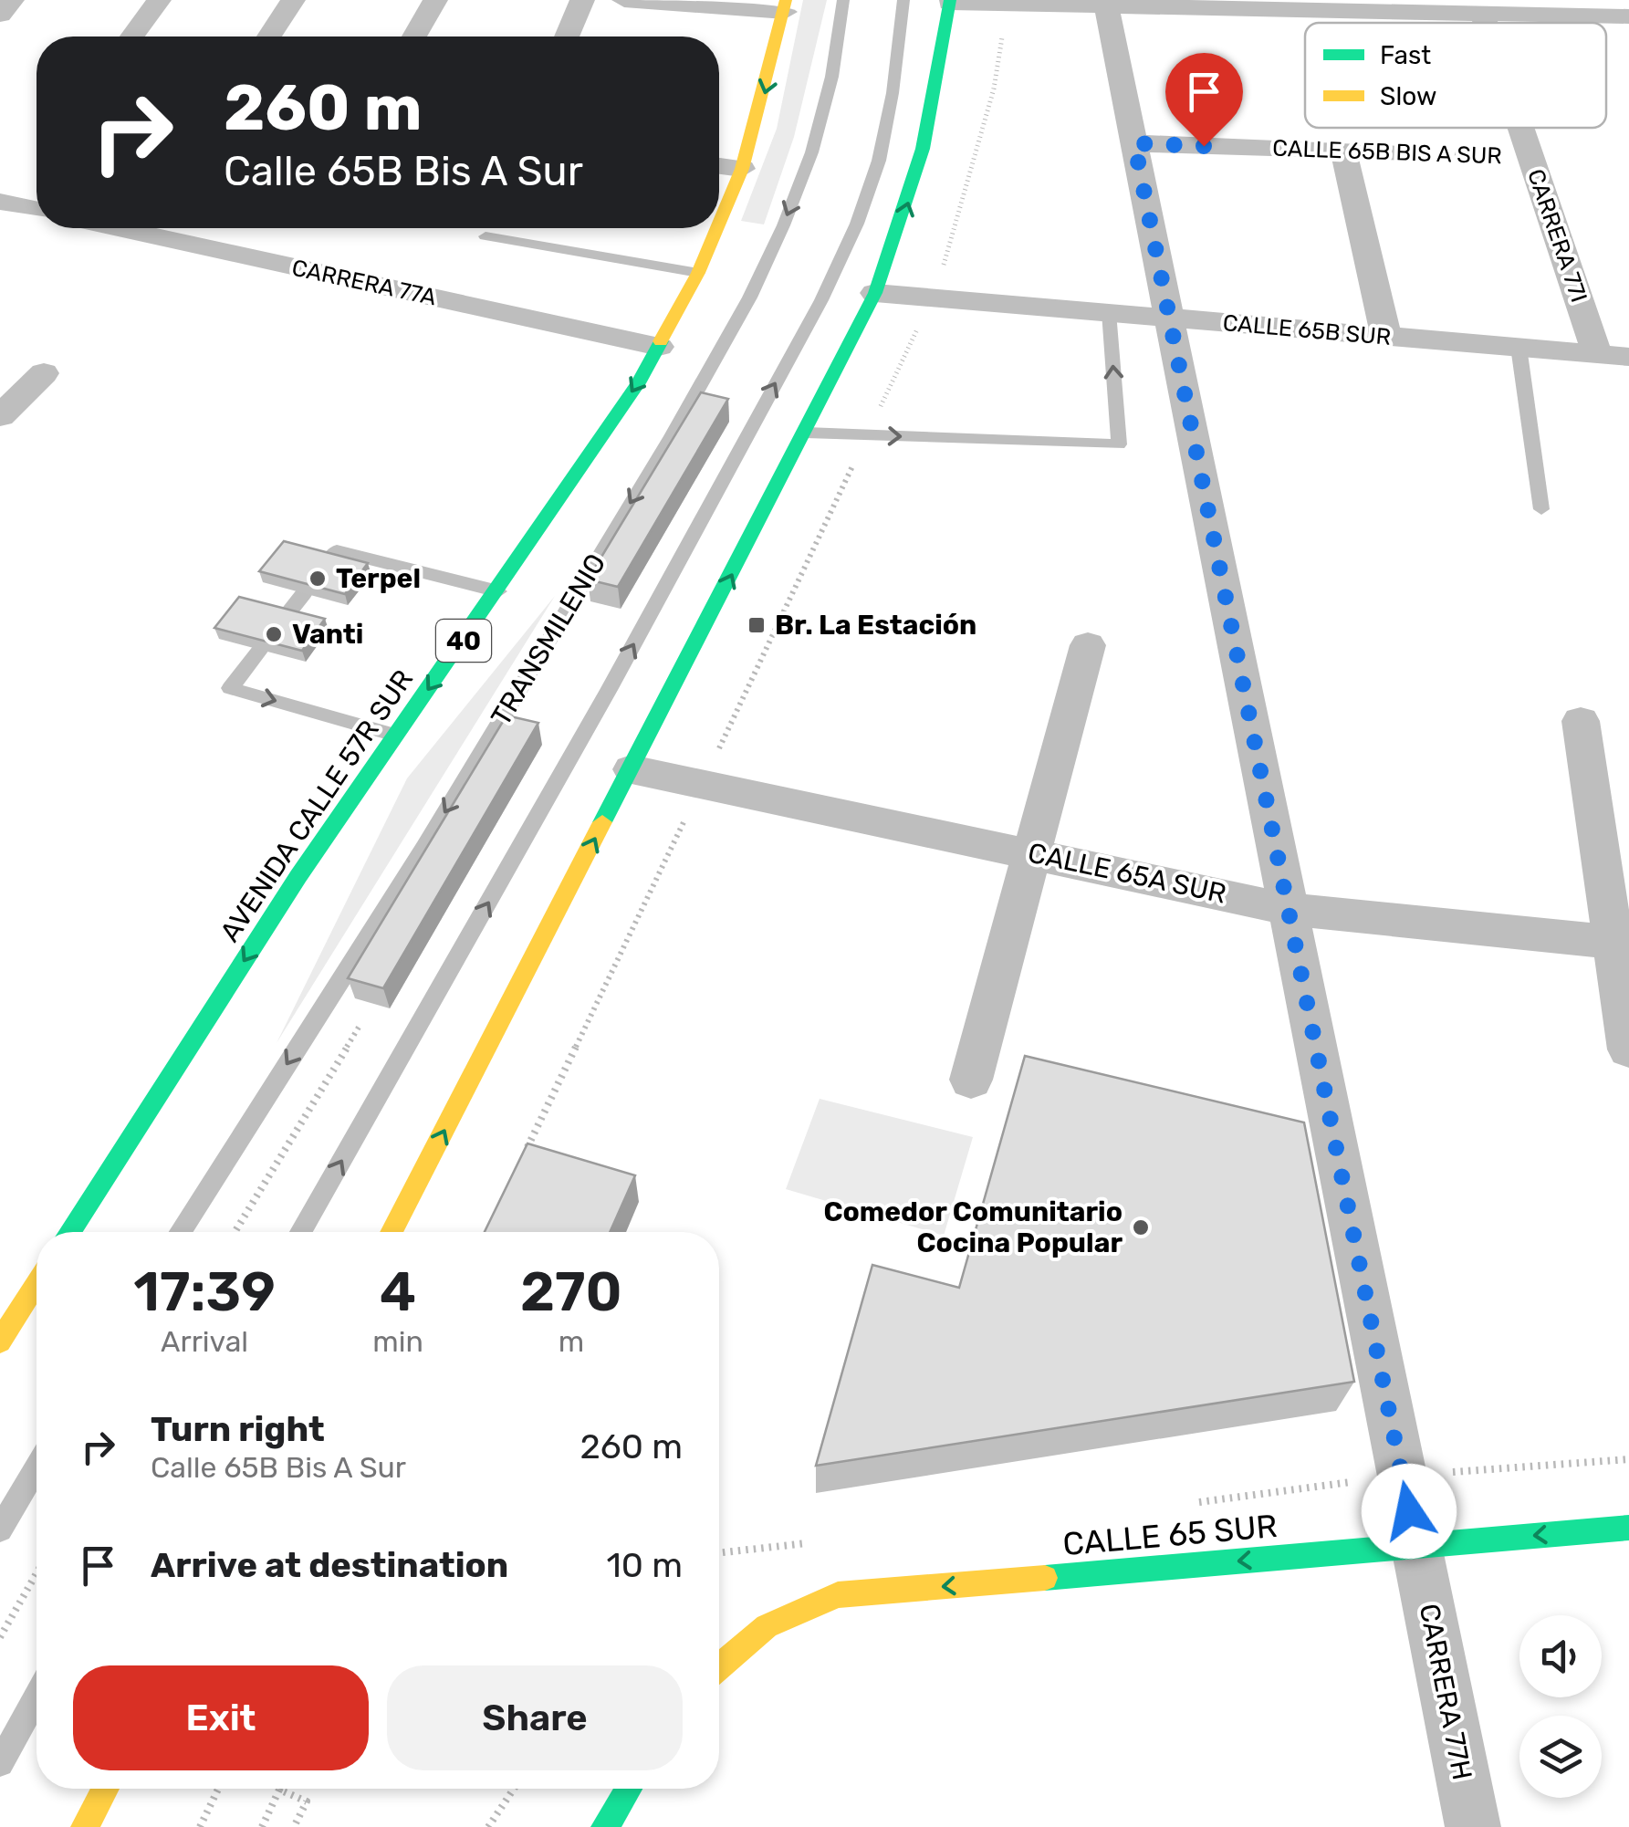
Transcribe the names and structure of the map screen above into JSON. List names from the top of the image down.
{
  "streets": {
    "main road": ["40", "AVENIDA CALLE 57R SUR", "CALLE 65 SUR"],
    "street": [
      "CALLE 65B BIS A SUR",
      "CARRERA 77I",
      "CARRERA 77A",
      "CALLE 65B SUR",
      "CALLE 65A SUR",
      "CARRERA 77H"
    ],
    "lane": ["TRANSMILENIO"]
  },
  "crossings": [
    ["CALLE 65B BIS A SUR", "CARRERA 77I"],
    ["CALLE 65B BIS A SUR", "CARRERA 77H"],
    ["CARRERA 77I", "CALLE 65B SUR"],
    ["CARRERA 77A", "AVENIDA CALLE 57R SUR"],
    ["CALLE 65B SUR", "CARRERA 77H"],
    ["CALLE 65A SUR", "CARRERA 77H"],
    ["CALLE 65 SUR", "CARRERA 77H"]
  ],
  "one_way": ["AVENIDA CALLE 57R SUR", "CALLE 65 SUR"],
  "places": {
    "other": ["Terpel", "Vanti", "Comedor Comunitario Cocina Popular"],
    "transit": ["Br. La Estación"]
  },
  "legend": ["Fast", "Slow"],
  "page": {
    "turn": ["260 m", "Calle 65B Bis A Sur"],
    "eta": [
      "17:39",
      "Arrival",
      "4",
      "min",
      "270",
      "m"
    ],
    "list": [
      {
        "name": "Turn right",
        "note": "Calle 65B Bis A Sur",
        "value": "260 m"
      },
      {
        "name": "Arrive at destination",
        "value": "10 m"
      }
    ],
    "buttons": ["Exit", "Share"]
  }
}
